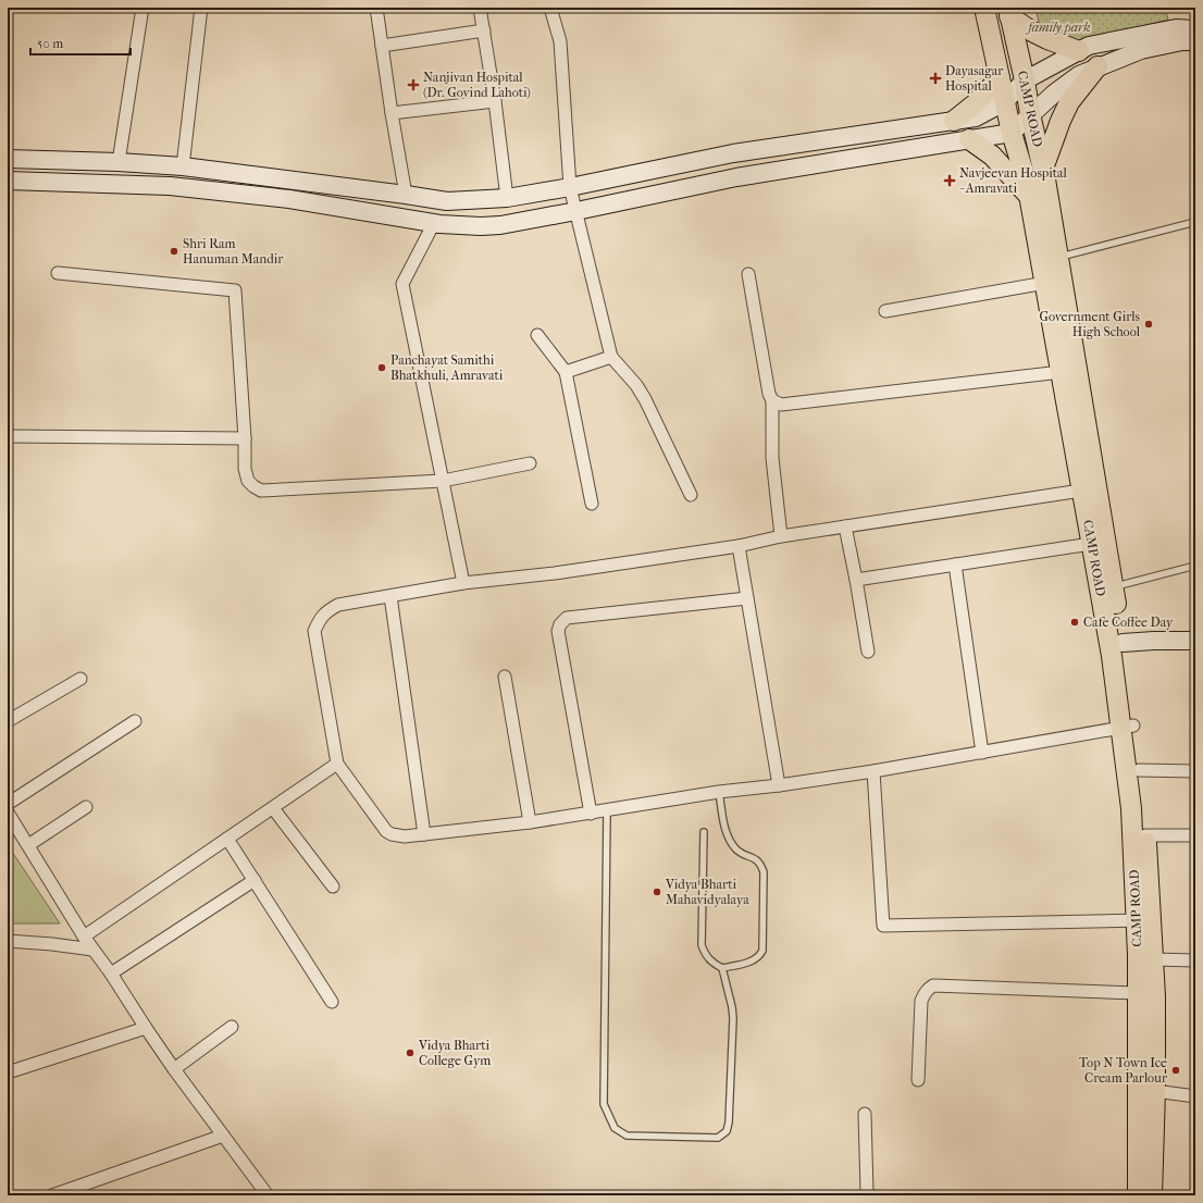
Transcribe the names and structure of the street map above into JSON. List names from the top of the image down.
{
  "streets": {
    "main road": ["CAMP ROAD"]
  },
  "parks": ["family park"],
  "places": {
    "health": ["Dayasagar Hospital", "Nanjivan Hospital (Dr. Govind Lahoti)", "Navjeevan Hospital - Amravati"],
    "other": [
      "Shri Ram Hanuman Mandir",
      "Government Girls High School",
      "Panchayat Samithi Bhatkhuli, Amravati",
      "Cafe Coffee Day",
      "Vidya Bharti Mahavidyalaya",
      "Vidya Bharti College Gym",
      "Top N Town Ice Cream Parlour"
    ]
  },
  "scale_bar": "50 m"
}
